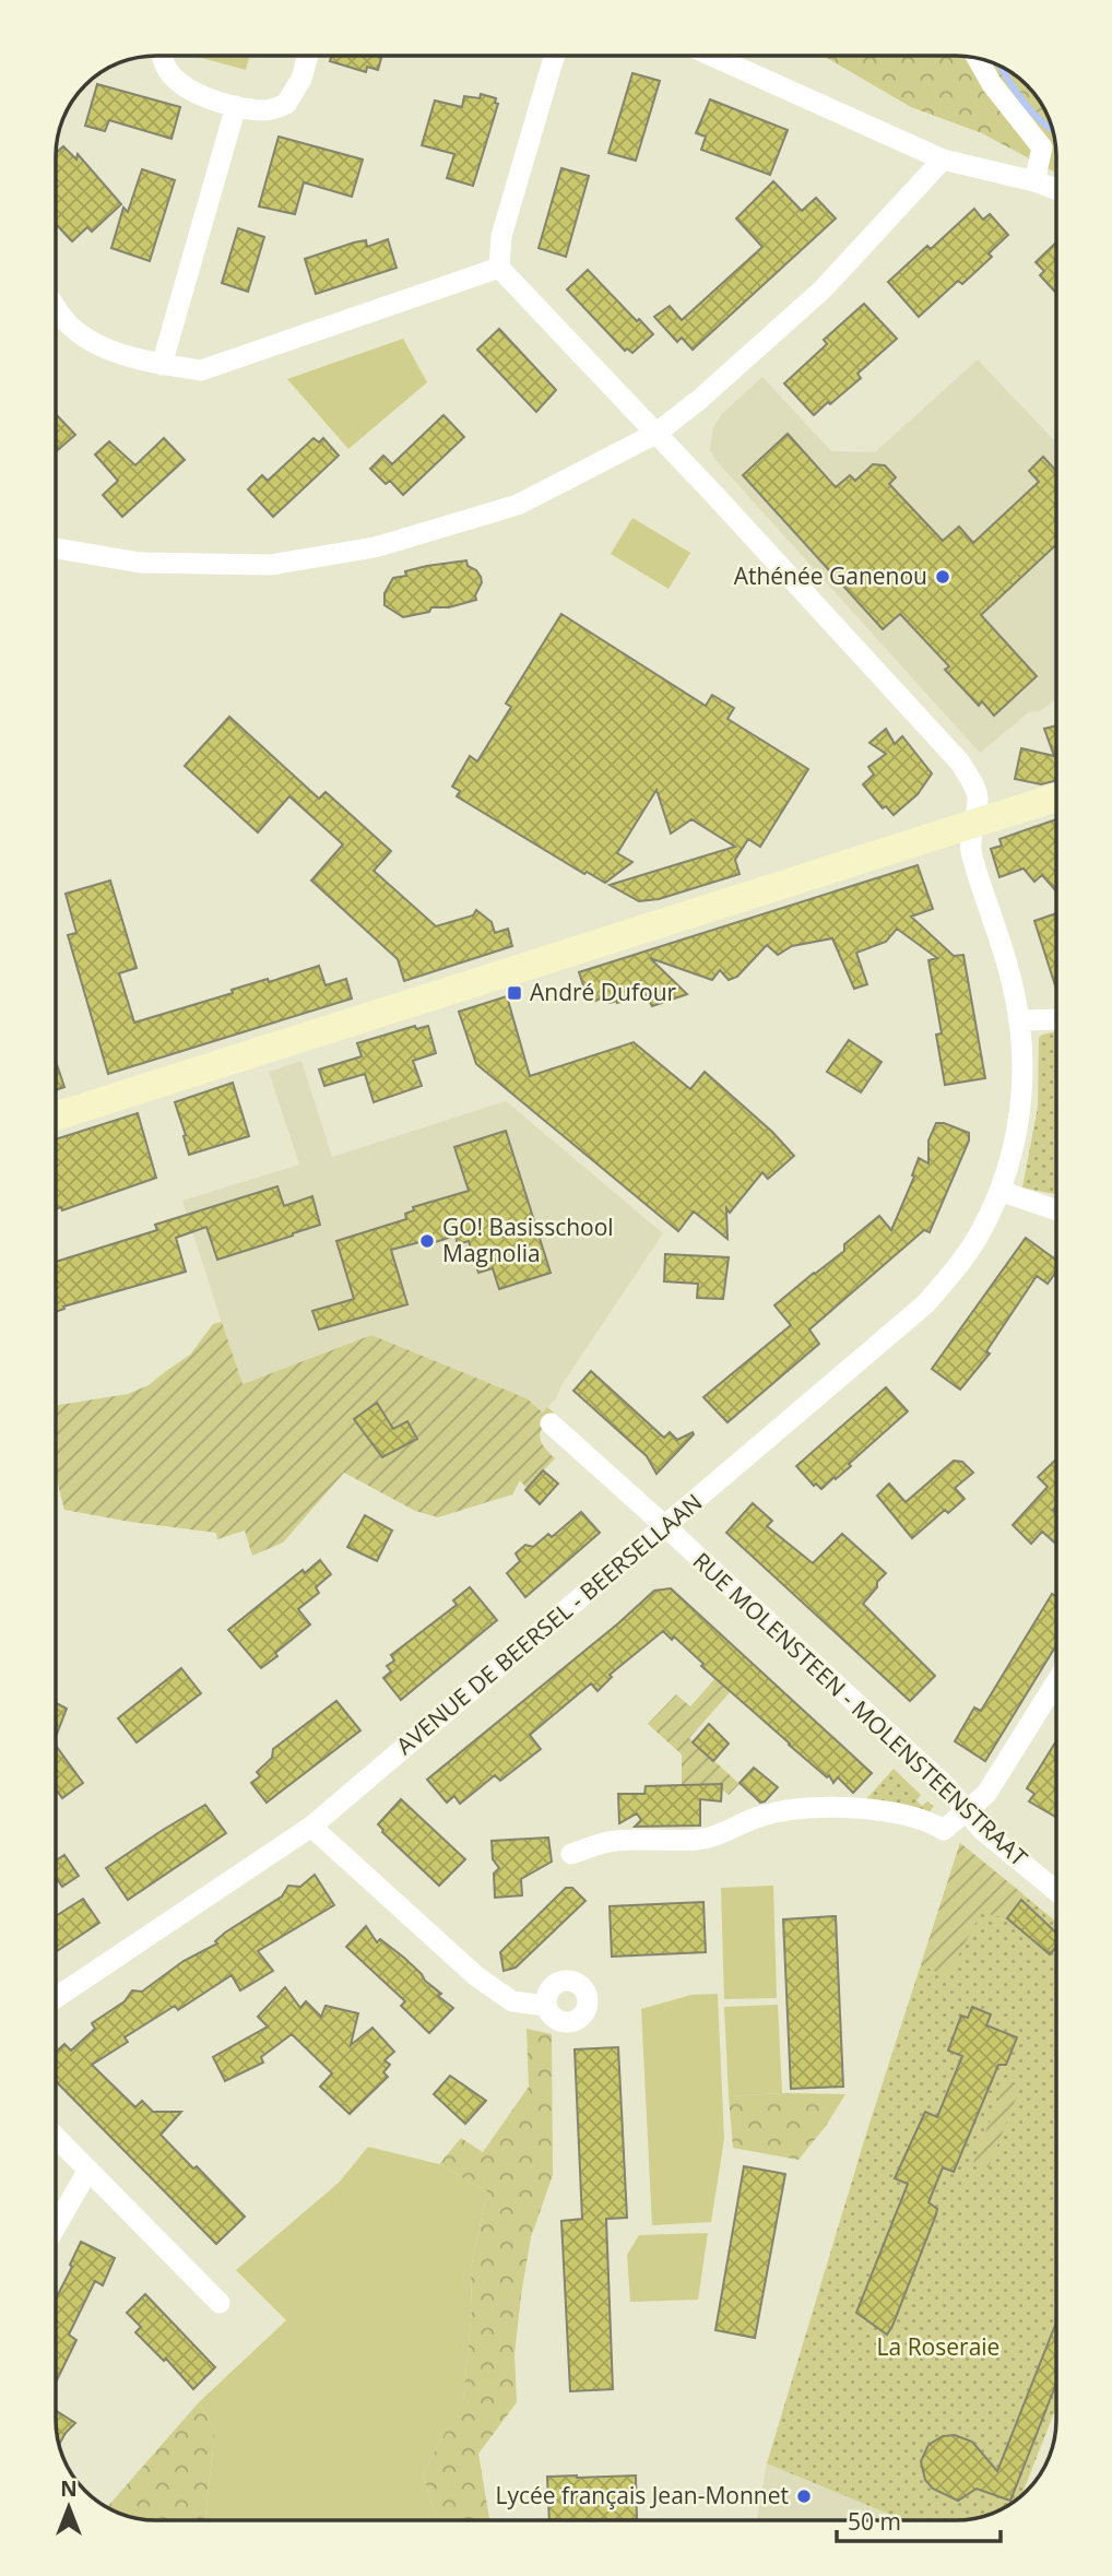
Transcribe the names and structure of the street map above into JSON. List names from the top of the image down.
{
  "streets": {
    "street": ["AVENUE DE BEERSEL - BEERSELLAAN", "RUE MOLENSTEEN - MOLENSTEENSTRAAT"]
  },
  "crossings": [
    ["AVENUE DE BEERSEL - BEERSELLAAN", "RUE MOLENSTEEN - MOLENSTEENSTRAAT"]
  ],
  "parks": ["La Roseraie"],
  "places": {
    "other": ["Athénée Ganenou", "GO! Basisschool Magnolia", "Lycée français Jean-Monnet"],
    "transit": ["André Dufour"]
  },
  "scale_bar": "50 m",
  "north": "top"
}
